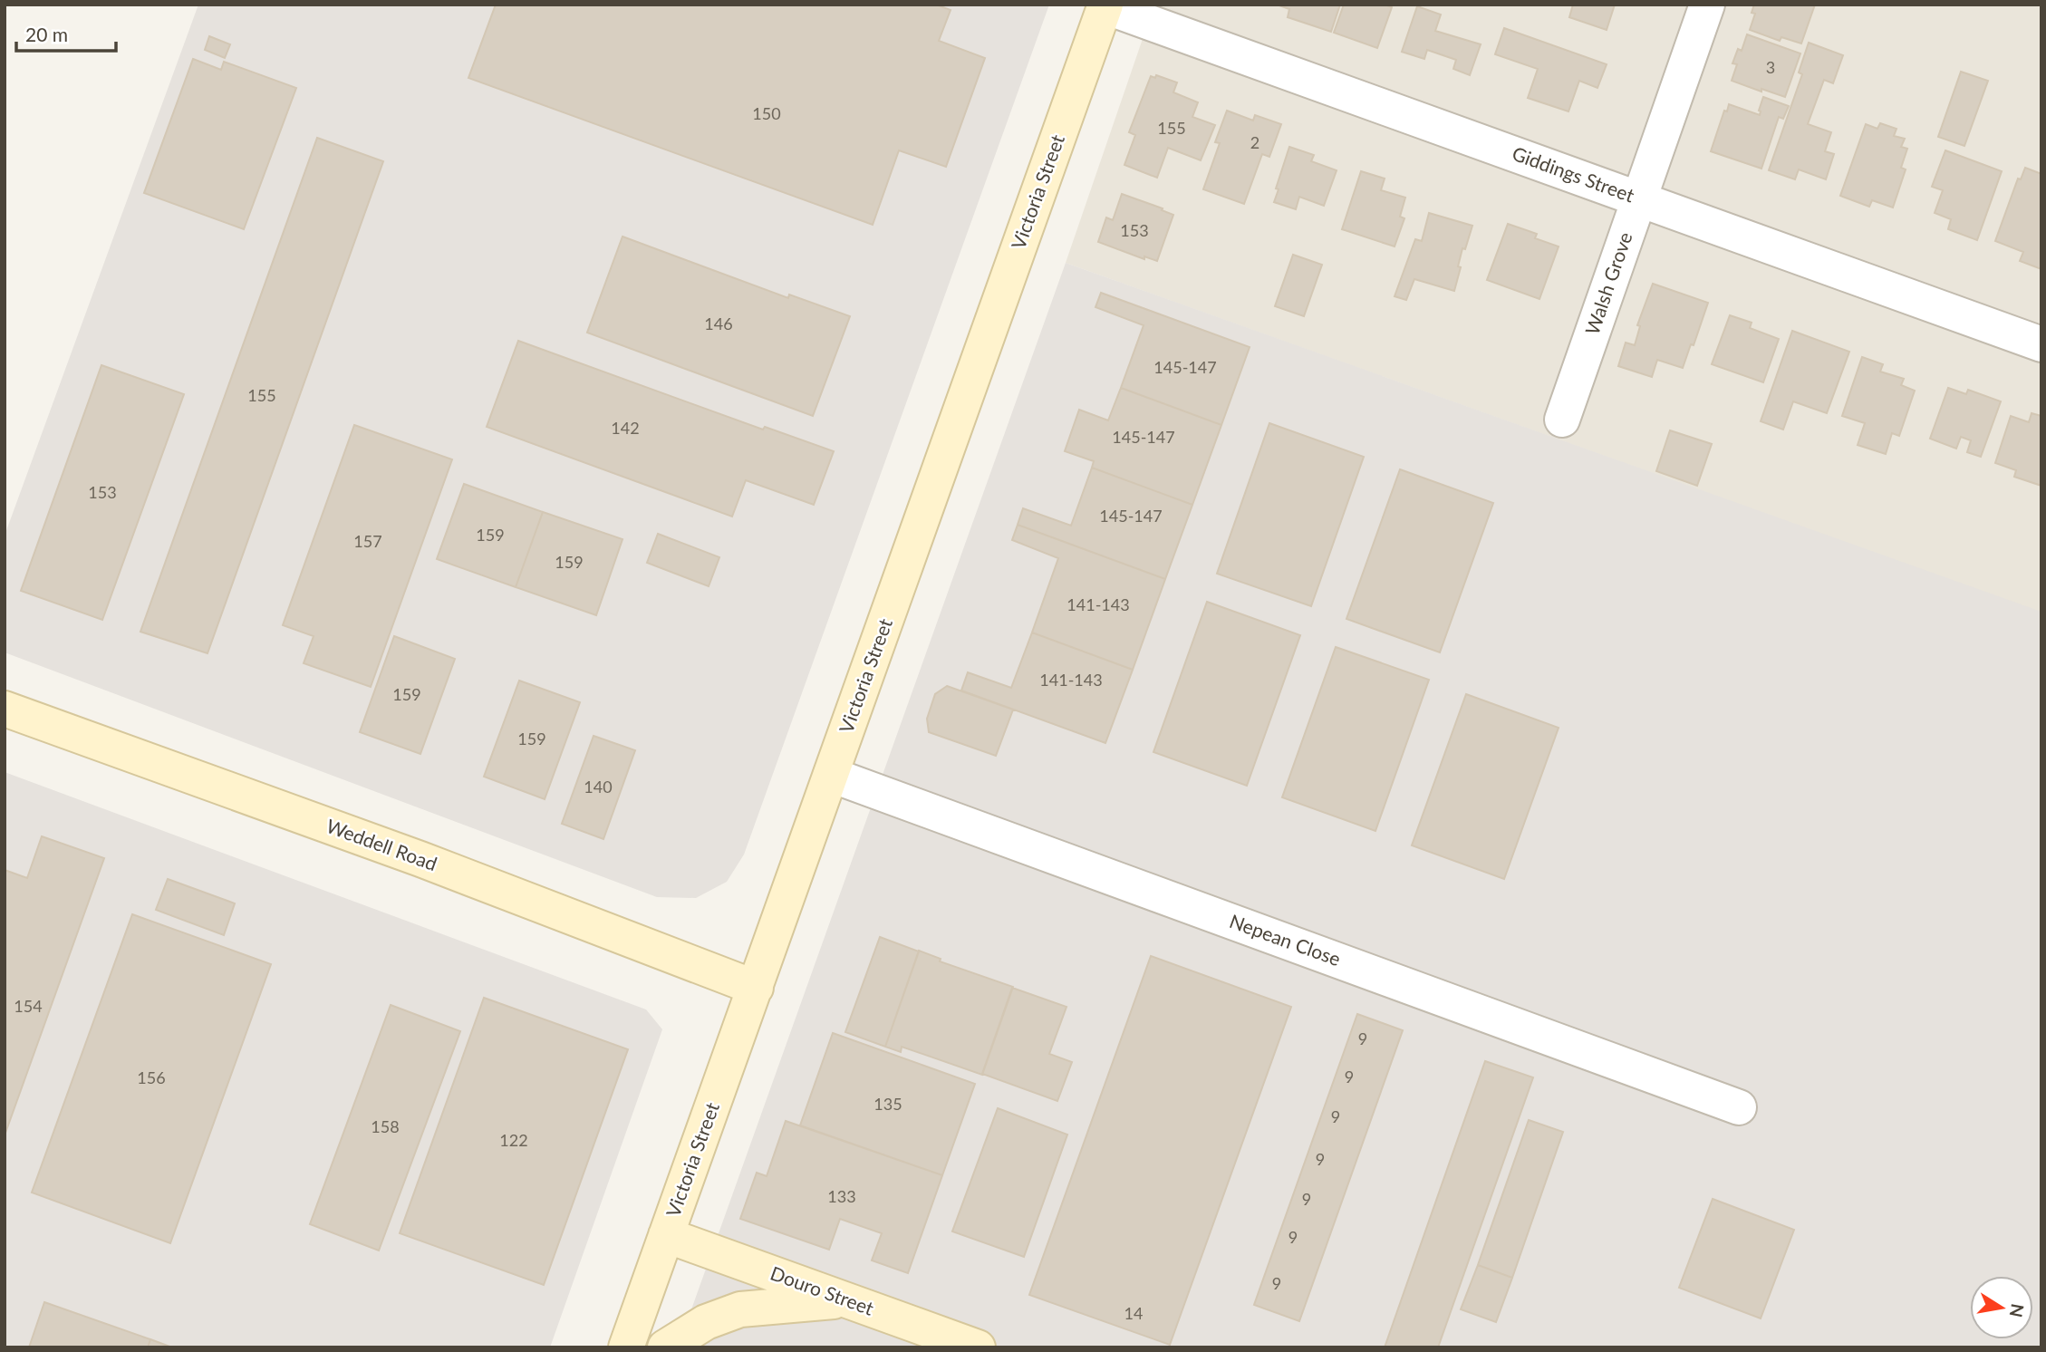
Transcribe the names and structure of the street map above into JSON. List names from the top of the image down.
{
  "streets": {
    "street": [
      "Giddings Street",
      "Victoria Street",
      "Walsh Grove",
      "Weddell Road",
      "Nepean Close",
      "Douro Street"
    ]
  },
  "crossings": [
    ["Giddings Street", "Victoria Street"],
    ["Giddings Street", "Walsh Grove"],
    ["Victoria Street", "Weddell Road"],
    ["Victoria Street", "Nepean Close"],
    ["Victoria Street", "Douro Street"]
  ],
  "house_numbers": [
    "3",
    "150",
    "155",
    "2",
    "153",
    "146",
    "145-147",
    "155",
    "142",
    "145-147",
    "153",
    "145-147",
    "159",
    "157",
    "159",
    "141-143",
    "141-143",
    "159",
    "159",
    "140",
    "154",
    "9",
    "9",
    "156",
    "135",
    "9",
    "158",
    "122",
    "9",
    "133",
    "9",
    "9",
    "9",
    "14"
  ],
  "scale_bar": "20 m",
  "north": "right"
}
